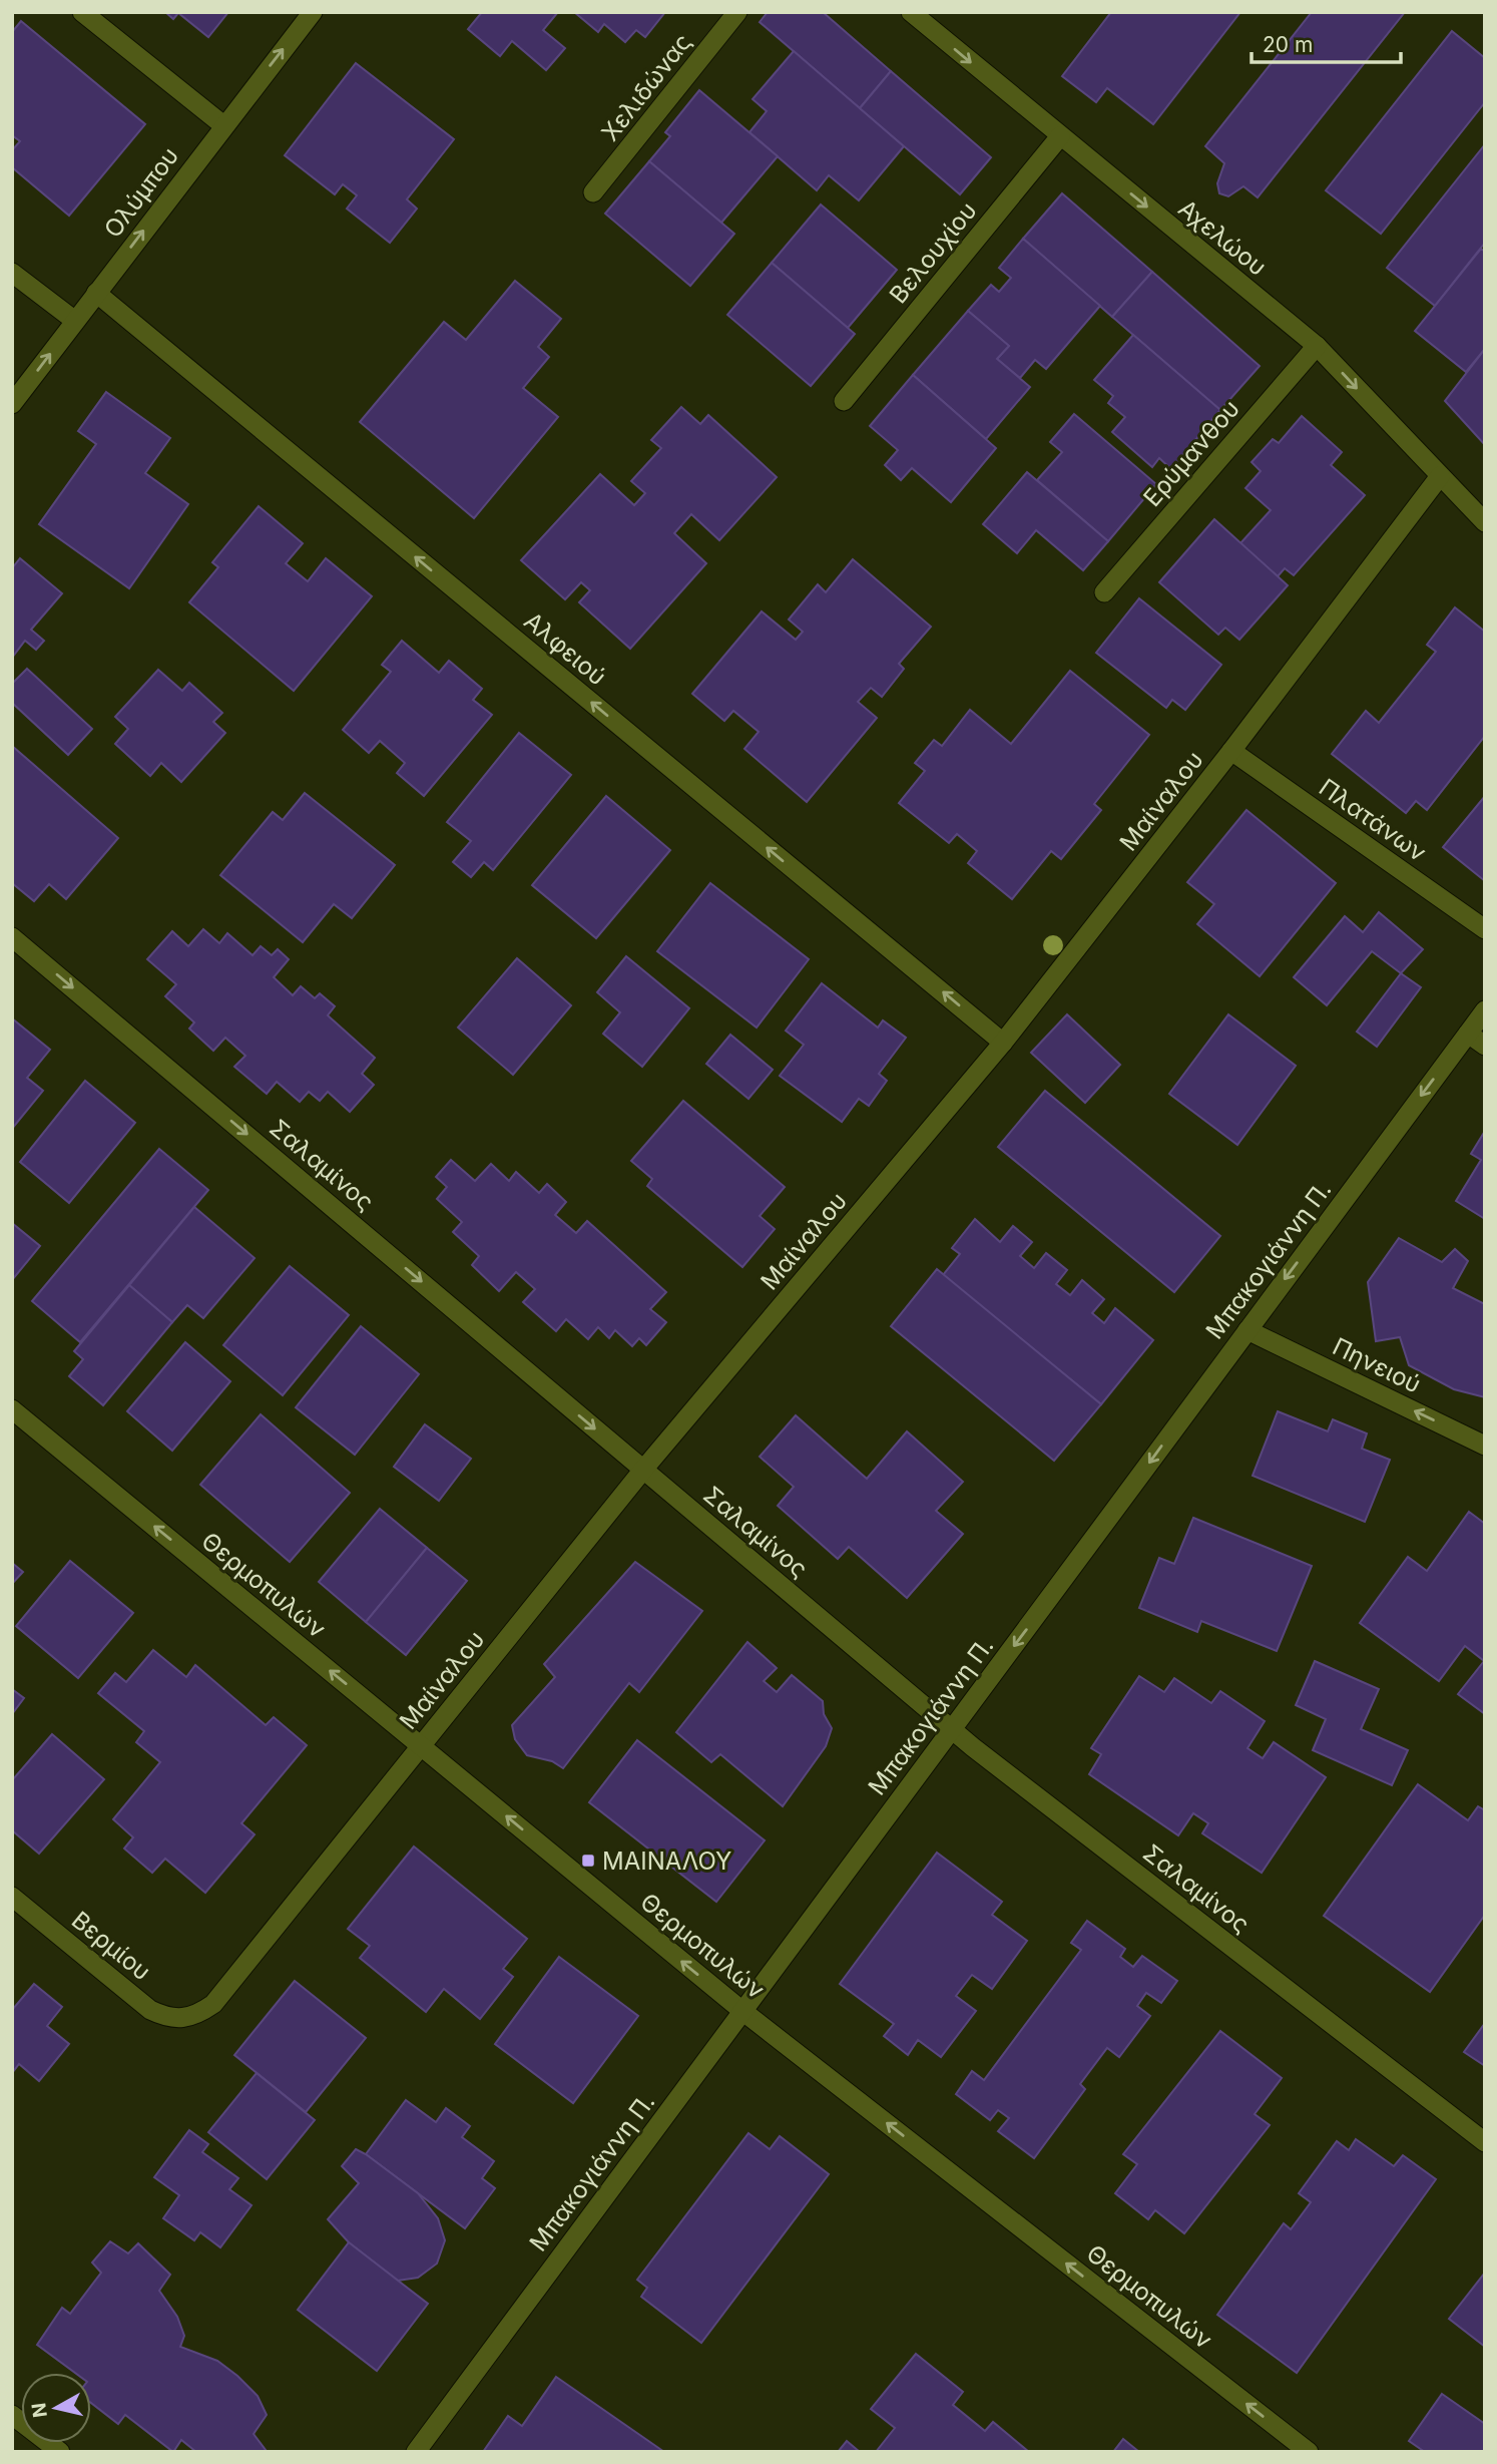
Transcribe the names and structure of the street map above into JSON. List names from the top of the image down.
{
  "streets": {
    "street": [
      "Χελιδώνας",
      "Ολύμπου",
      "Αχελώου",
      "Βελουχίου",
      "Ερύμανθου",
      "Αλφειού",
      "Μαίναλου",
      "Πλατάνων",
      "Σαλαμίνος",
      "Μπακογιάννη Π.",
      "Πηνειού",
      "Θερμοπυλών",
      "Βερμίου"
    ]
  },
  "crossings": [
    ["Ολύμπου", "Αλφειού"],
    ["Αχελώου", "Βελουχίου"],
    ["Αχελώου", "Ερύμανθου"],
    ["Αχελώου", "Μαίναλου"],
    ["Αλφειού", "Μαίναλου"],
    ["Μαίναλου", "Πλατάνων"],
    ["Μαίναλου", "Σαλαμίνος"],
    ["Μαίναλου", "Θερμοπυλών"],
    ["Μαίναλου", "Βερμίου"],
    ["Σαλαμίνος", "Μπακογιάννη Π."],
    ["Μπακογιάννη Π.", "Πηνειού"],
    ["Μπακογιάννη Π.", "Θερμοπυλών"]
  ],
  "one_way": [
    "Ολύμπου",
    "Αχελώου",
    "Αλφειού",
    "Σαλαμίνος",
    "Μπακογιάννη Π.",
    "Πηνειού",
    "Θερμοπυλών"
  ],
  "places": {
    "transit": ["ΜΑΙΝΑΛΟΥ"]
  },
  "scale_bar": "20 m",
  "north": "left"
}
